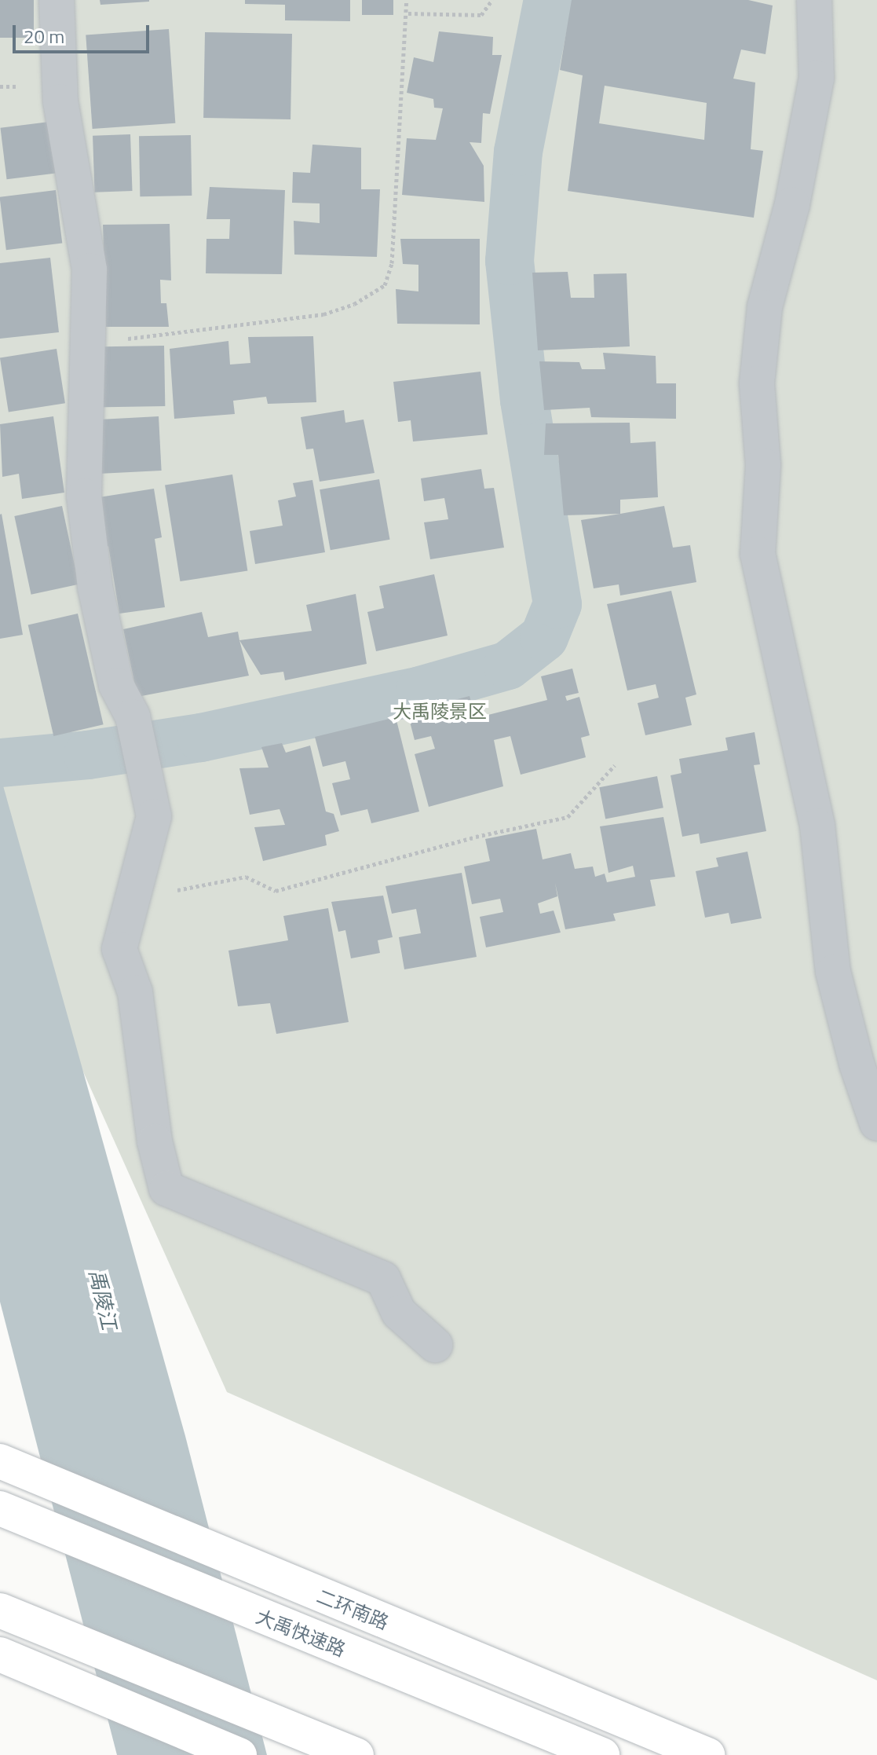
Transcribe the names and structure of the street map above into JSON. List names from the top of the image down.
{
  "streets": {
    "main road": ["二环南路", "大禹快速路"]
  },
  "water": ["禹陵江"],
  "parks": ["大禹陵景区"],
  "scale_bar": "20 m"
}
